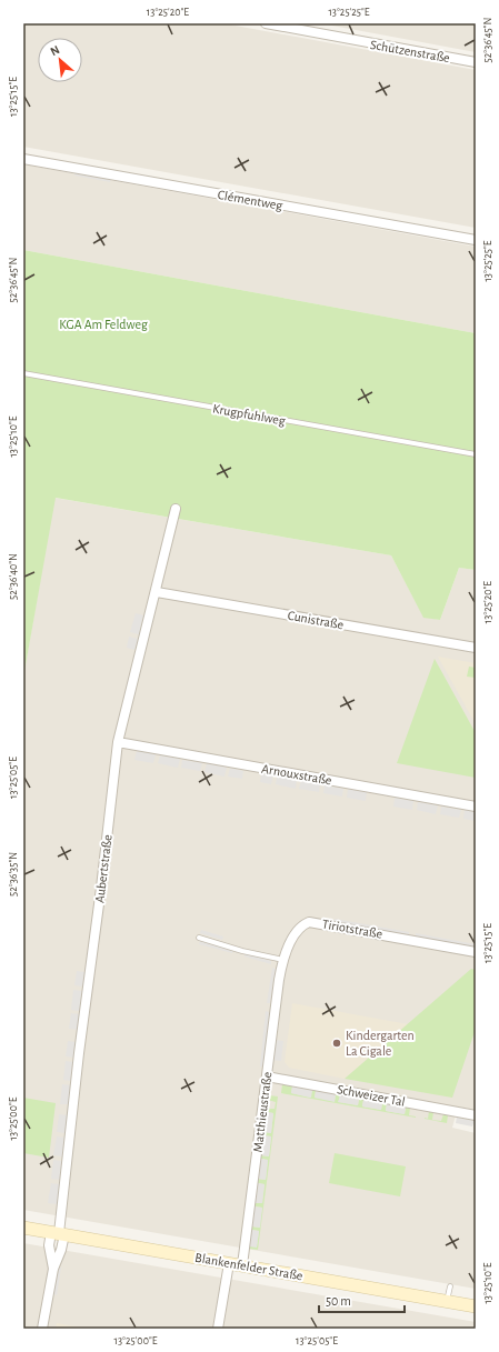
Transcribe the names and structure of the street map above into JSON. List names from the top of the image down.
{
  "streets": {
    "street": [
      "Schützenstraße",
      "Clémentweg",
      "Cunistraße",
      "Arnouxstraße",
      "Aubertstraße",
      "Tiriotstraße",
      "Schweizer Tal",
      "Matthieustraße",
      "Blankenfelder Straße"
    ],
    "lane": ["Krugpfuhlweg"]
  },
  "crossings": [
    ["Cunistraße", "Aubertstraße"],
    ["Arnouxstraße", "Aubertstraße"],
    ["Aubertstraße", "Blankenfelder Straße"],
    ["Tiriotstraße", "Matthieustraße"],
    ["Schweizer Tal", "Matthieustraße"],
    ["Matthieustraße", "Blankenfelder Straße"]
  ],
  "parks": ["KGA Am Feldweg"],
  "places": ["Kindergarten La Cigale"],
  "scale_bar": "50 m",
  "north": "top left",
  "coordinates": [
    "13°25'20\"E",
    "13°25'25\"E",
    "52°36'45\"N",
    "13°25'15\"E",
    "13°25'10\"E",
    "52°36'40\"N",
    "13°25'05\"E",
    "52°36'35\"N",
    "13°25'00\"E"
  ]
}
